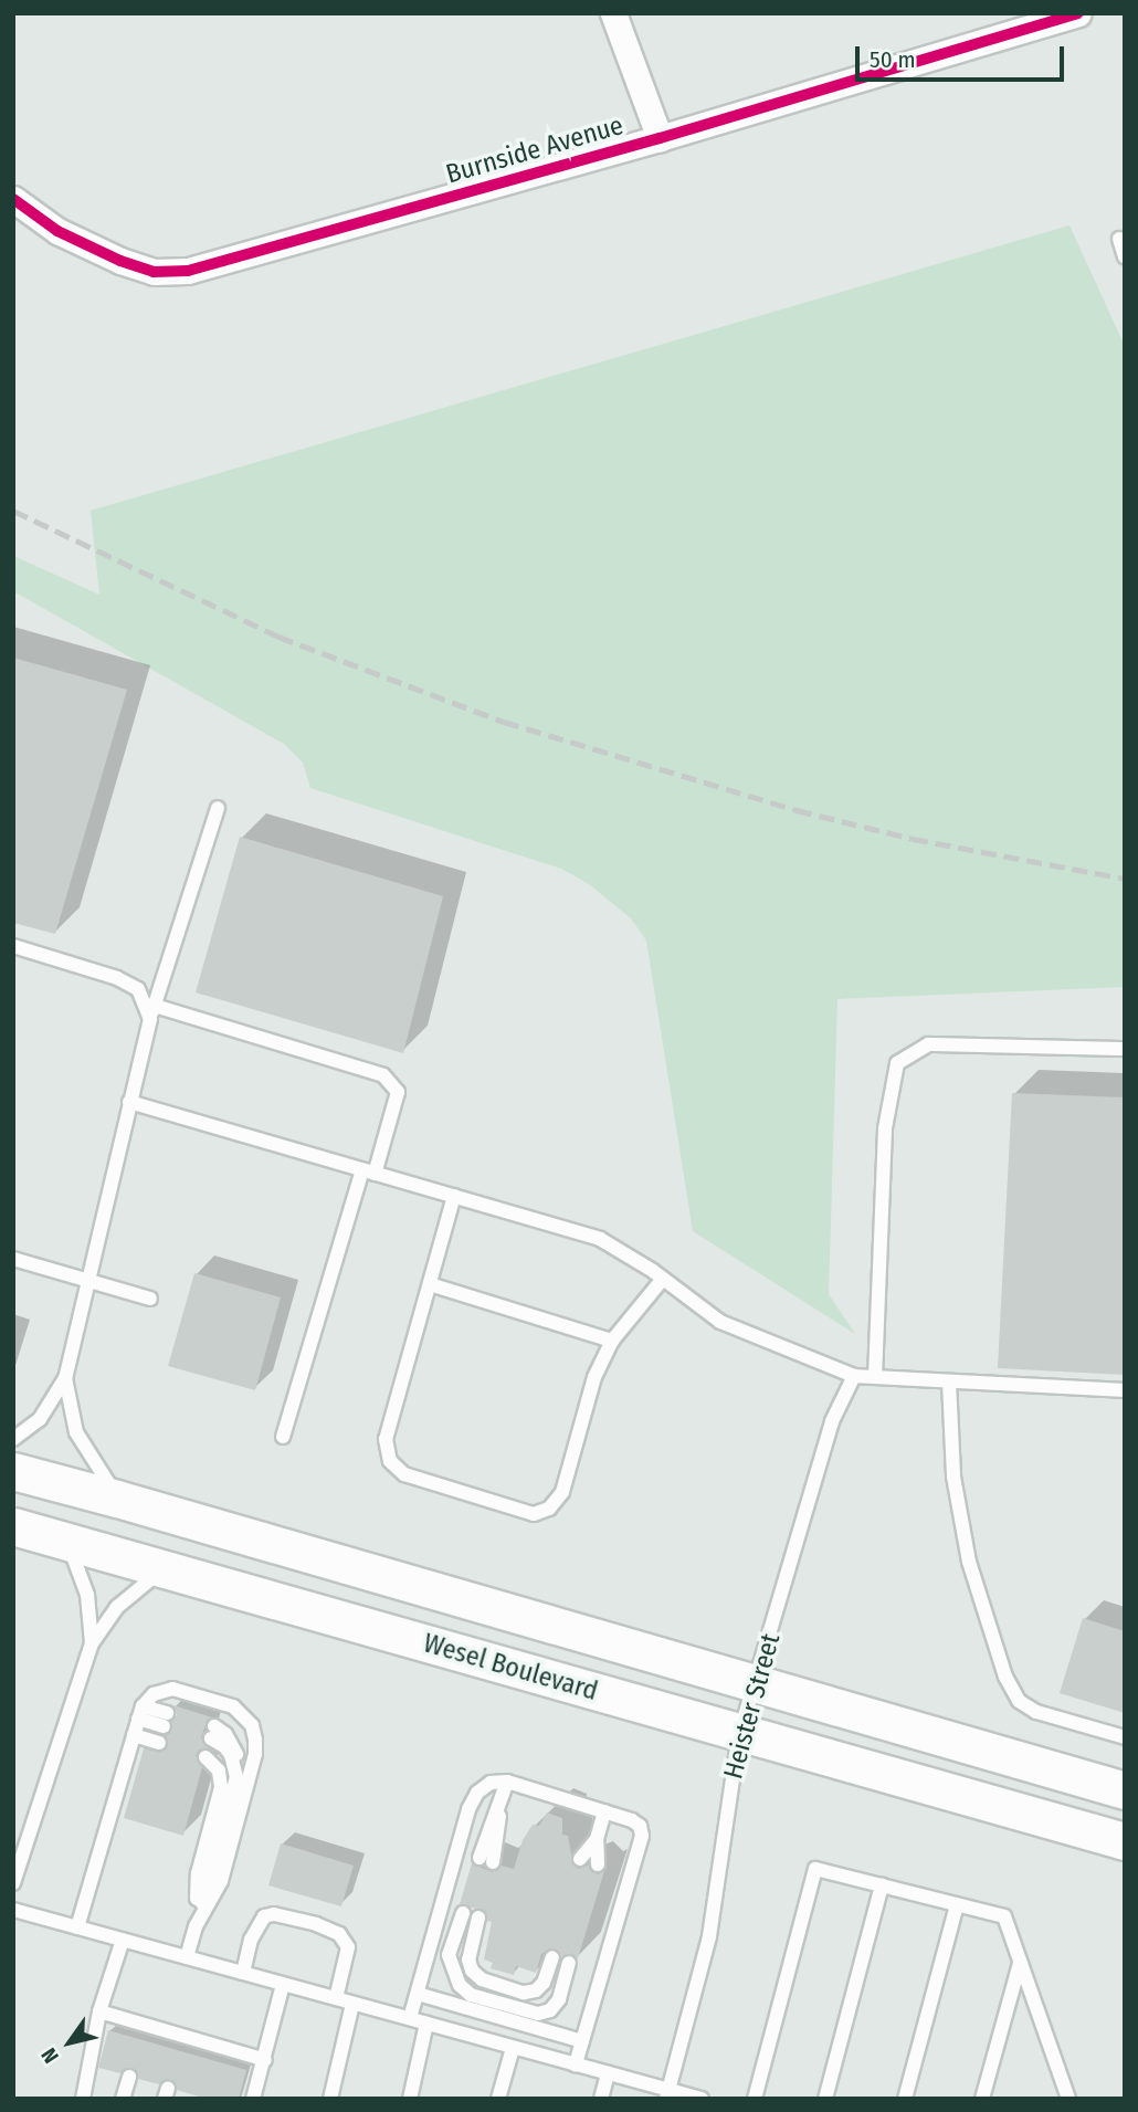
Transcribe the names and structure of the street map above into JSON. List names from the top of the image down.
{
  "streets": {
    "main road": ["Wesel Boulevard"],
    "street": ["Burnside Avenue"],
    "lane": ["Heister Street"]
  },
  "crossings": [
    ["Wesel Boulevard", "Heister Street"]
  ],
  "scale_bar": "50 m",
  "north": "bottom left"
}
